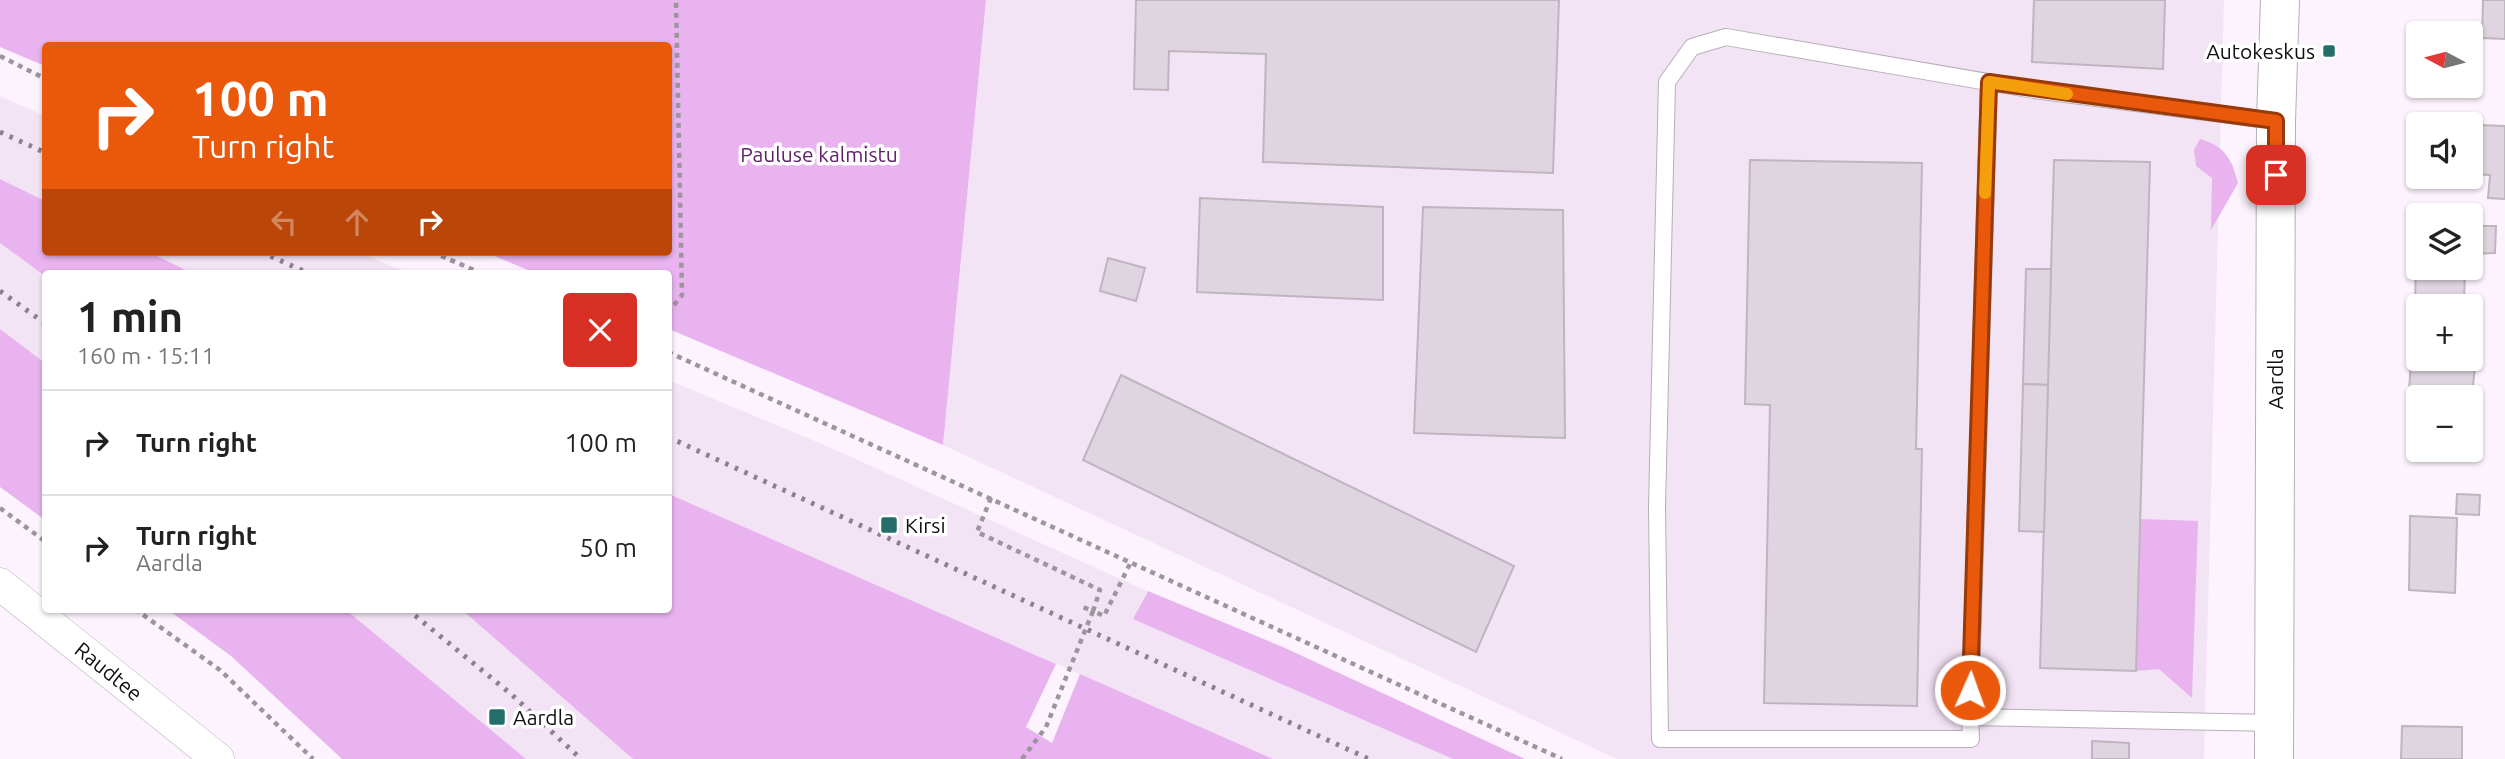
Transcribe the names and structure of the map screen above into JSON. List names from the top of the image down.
{
  "streets": {
    "street": ["Aardla", "Raudtee"]
  },
  "parks": ["Pauluse kalmistu"],
  "places": {
    "transit": ["Autokeskus", "Kirsi", "Aardla"]
  },
  "north": "left",
  "page": {
    "map_buttons": ["+", "−"],
    "turn": ["100 m", "Turn right"],
    "heading": ["1 min", "160 m · 15:11"],
    "list": [
      {
        "name": "Turn right",
        "value": "100 m"
      },
      {
        "name": "Turn right",
        "note": "Aardla",
        "value": "50 m"
      }
    ]
  }
}
